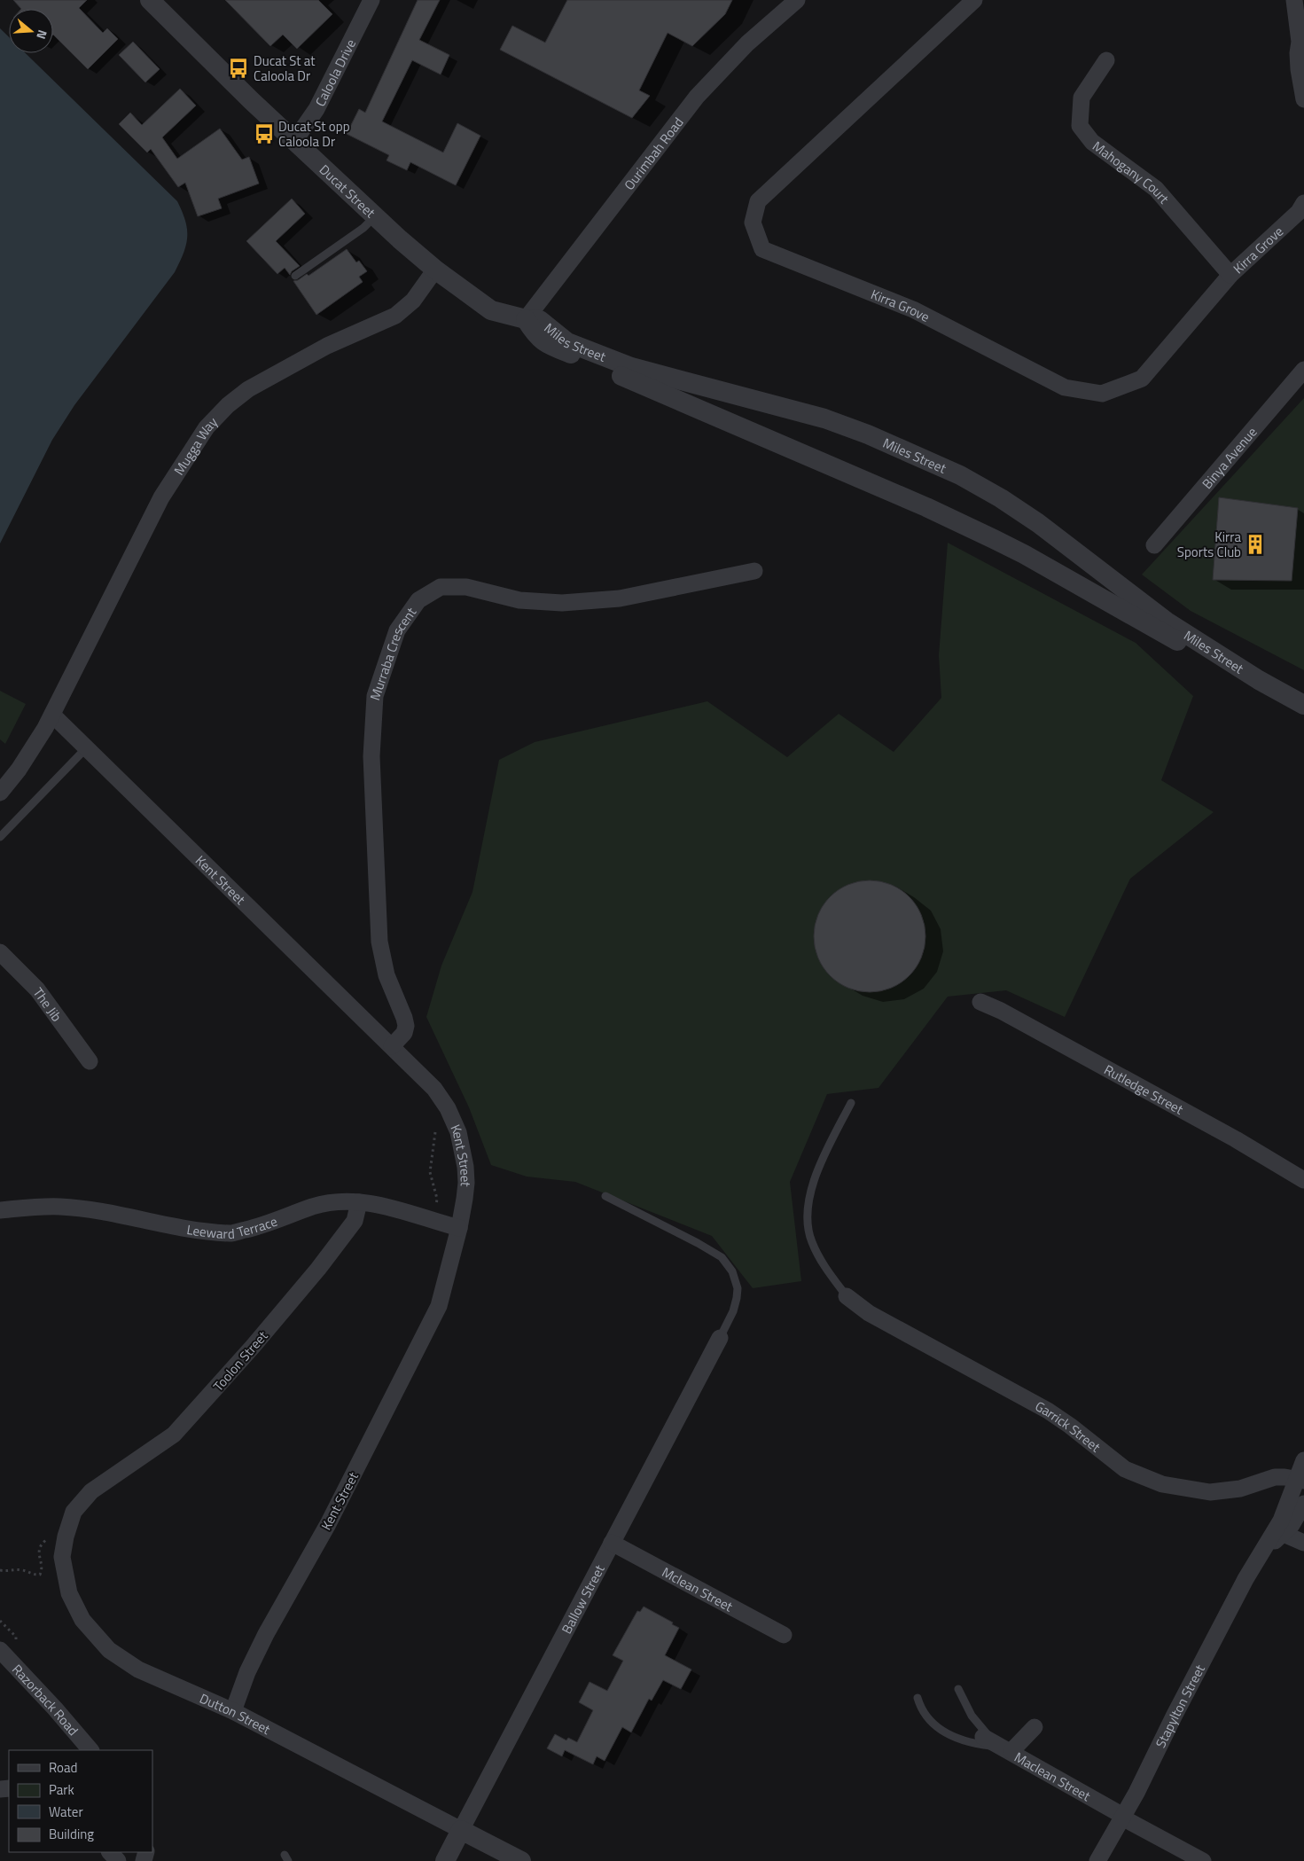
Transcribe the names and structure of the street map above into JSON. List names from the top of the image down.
{
  "streets": {
    "street": [
      "Caloola Drive",
      "Ourimbah Road",
      "Mahogany Court",
      "Ducat Street",
      "Kirra Grove",
      "Miles Street",
      "Mugga Way",
      "Binya Avenue",
      "Murraba Crescent",
      "Kent Street",
      "The Jib",
      "Rutledge Street",
      "Leeward Terrace",
      "Toolon Street",
      "Garrick Street",
      "Mclean Street",
      "Ballow Street",
      "Razorback Road",
      "Stapylton Street",
      "Dutton Street",
      "Maclean Street"
    ]
  },
  "crossings": [
    ["Caloola Drive", "Ducat Street"],
    ["Ourimbah Road", "Ducat Street"],
    ["Ourimbah Road", "Miles Street"],
    ["Mahogany Court", "Kirra Grove"],
    ["Ducat Street", "Miles Street"],
    ["Ducat Street", "Mugga Way"],
    ["Mugga Way", "Kent Street"],
    ["Murraba Crescent", "Kent Street"],
    ["Kent Street", "Leeward Terrace"],
    ["Kent Street", "Dutton Street"],
    ["Leeward Terrace", "Toolon Street"],
    ["Toolon Street", "Dutton Street"],
    ["Garrick Street", "Stapylton Street"],
    ["Mclean Street", "Ballow Street"],
    ["Ballow Street", "Dutton Street"],
    ["Stapylton Street", "Maclean Street"]
  ],
  "places": {
    "bus stop": ["Ducat St at Caloola Dr", "Ducat St opp Caloola Dr"],
    "building": ["Kirra Sports Club"]
  },
  "legend": [
    "Road",
    "Park",
    "Water",
    "Building"
  ],
  "north": "right"
}
